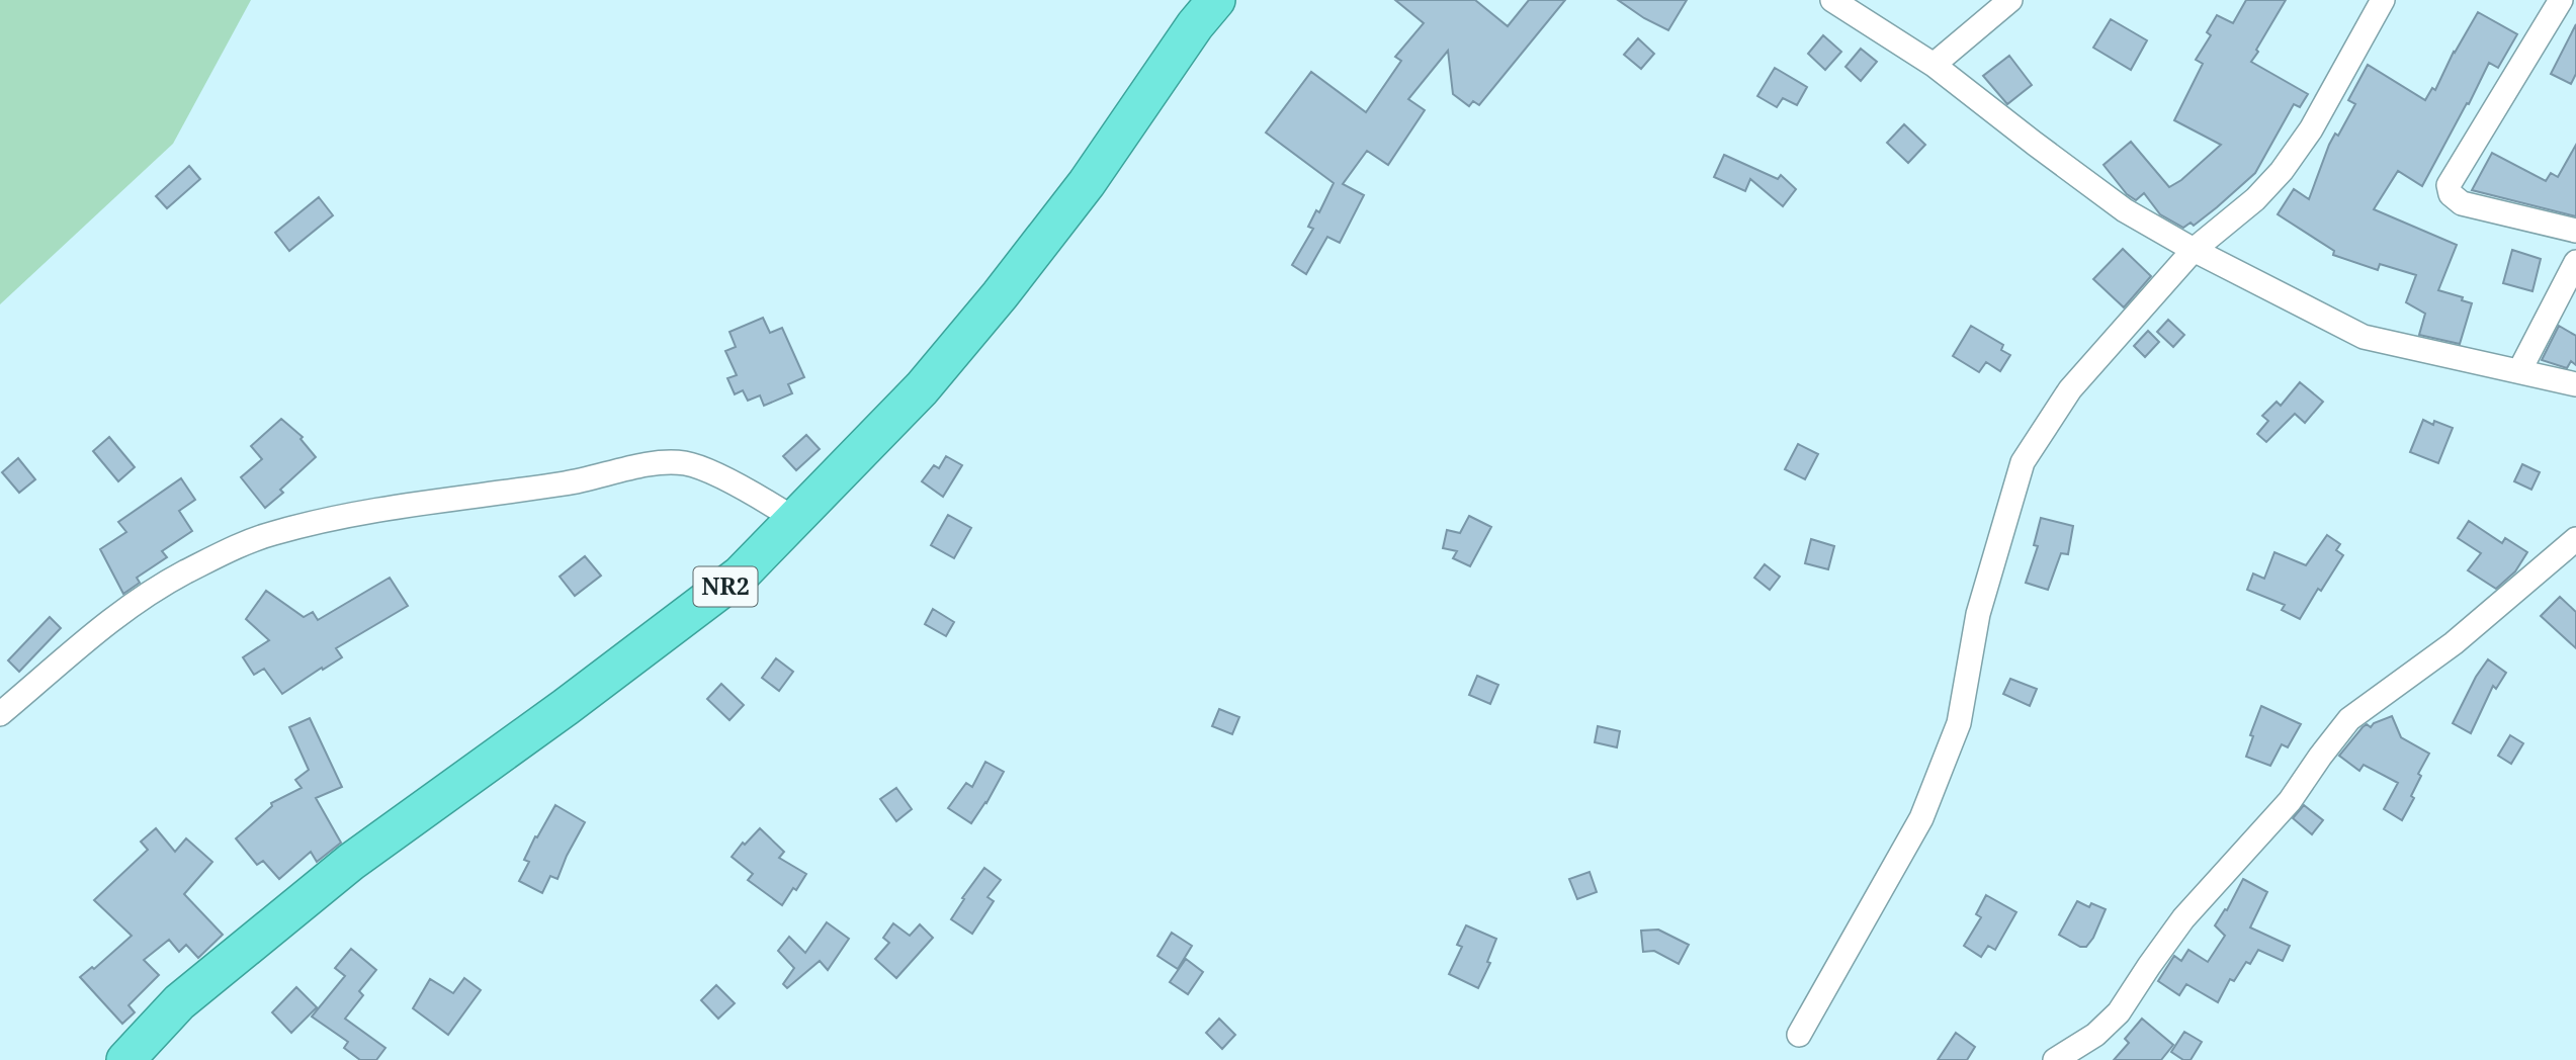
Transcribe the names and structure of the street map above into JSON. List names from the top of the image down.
{
  "streets": {
    "highway": ["NR2"]
  }
}
